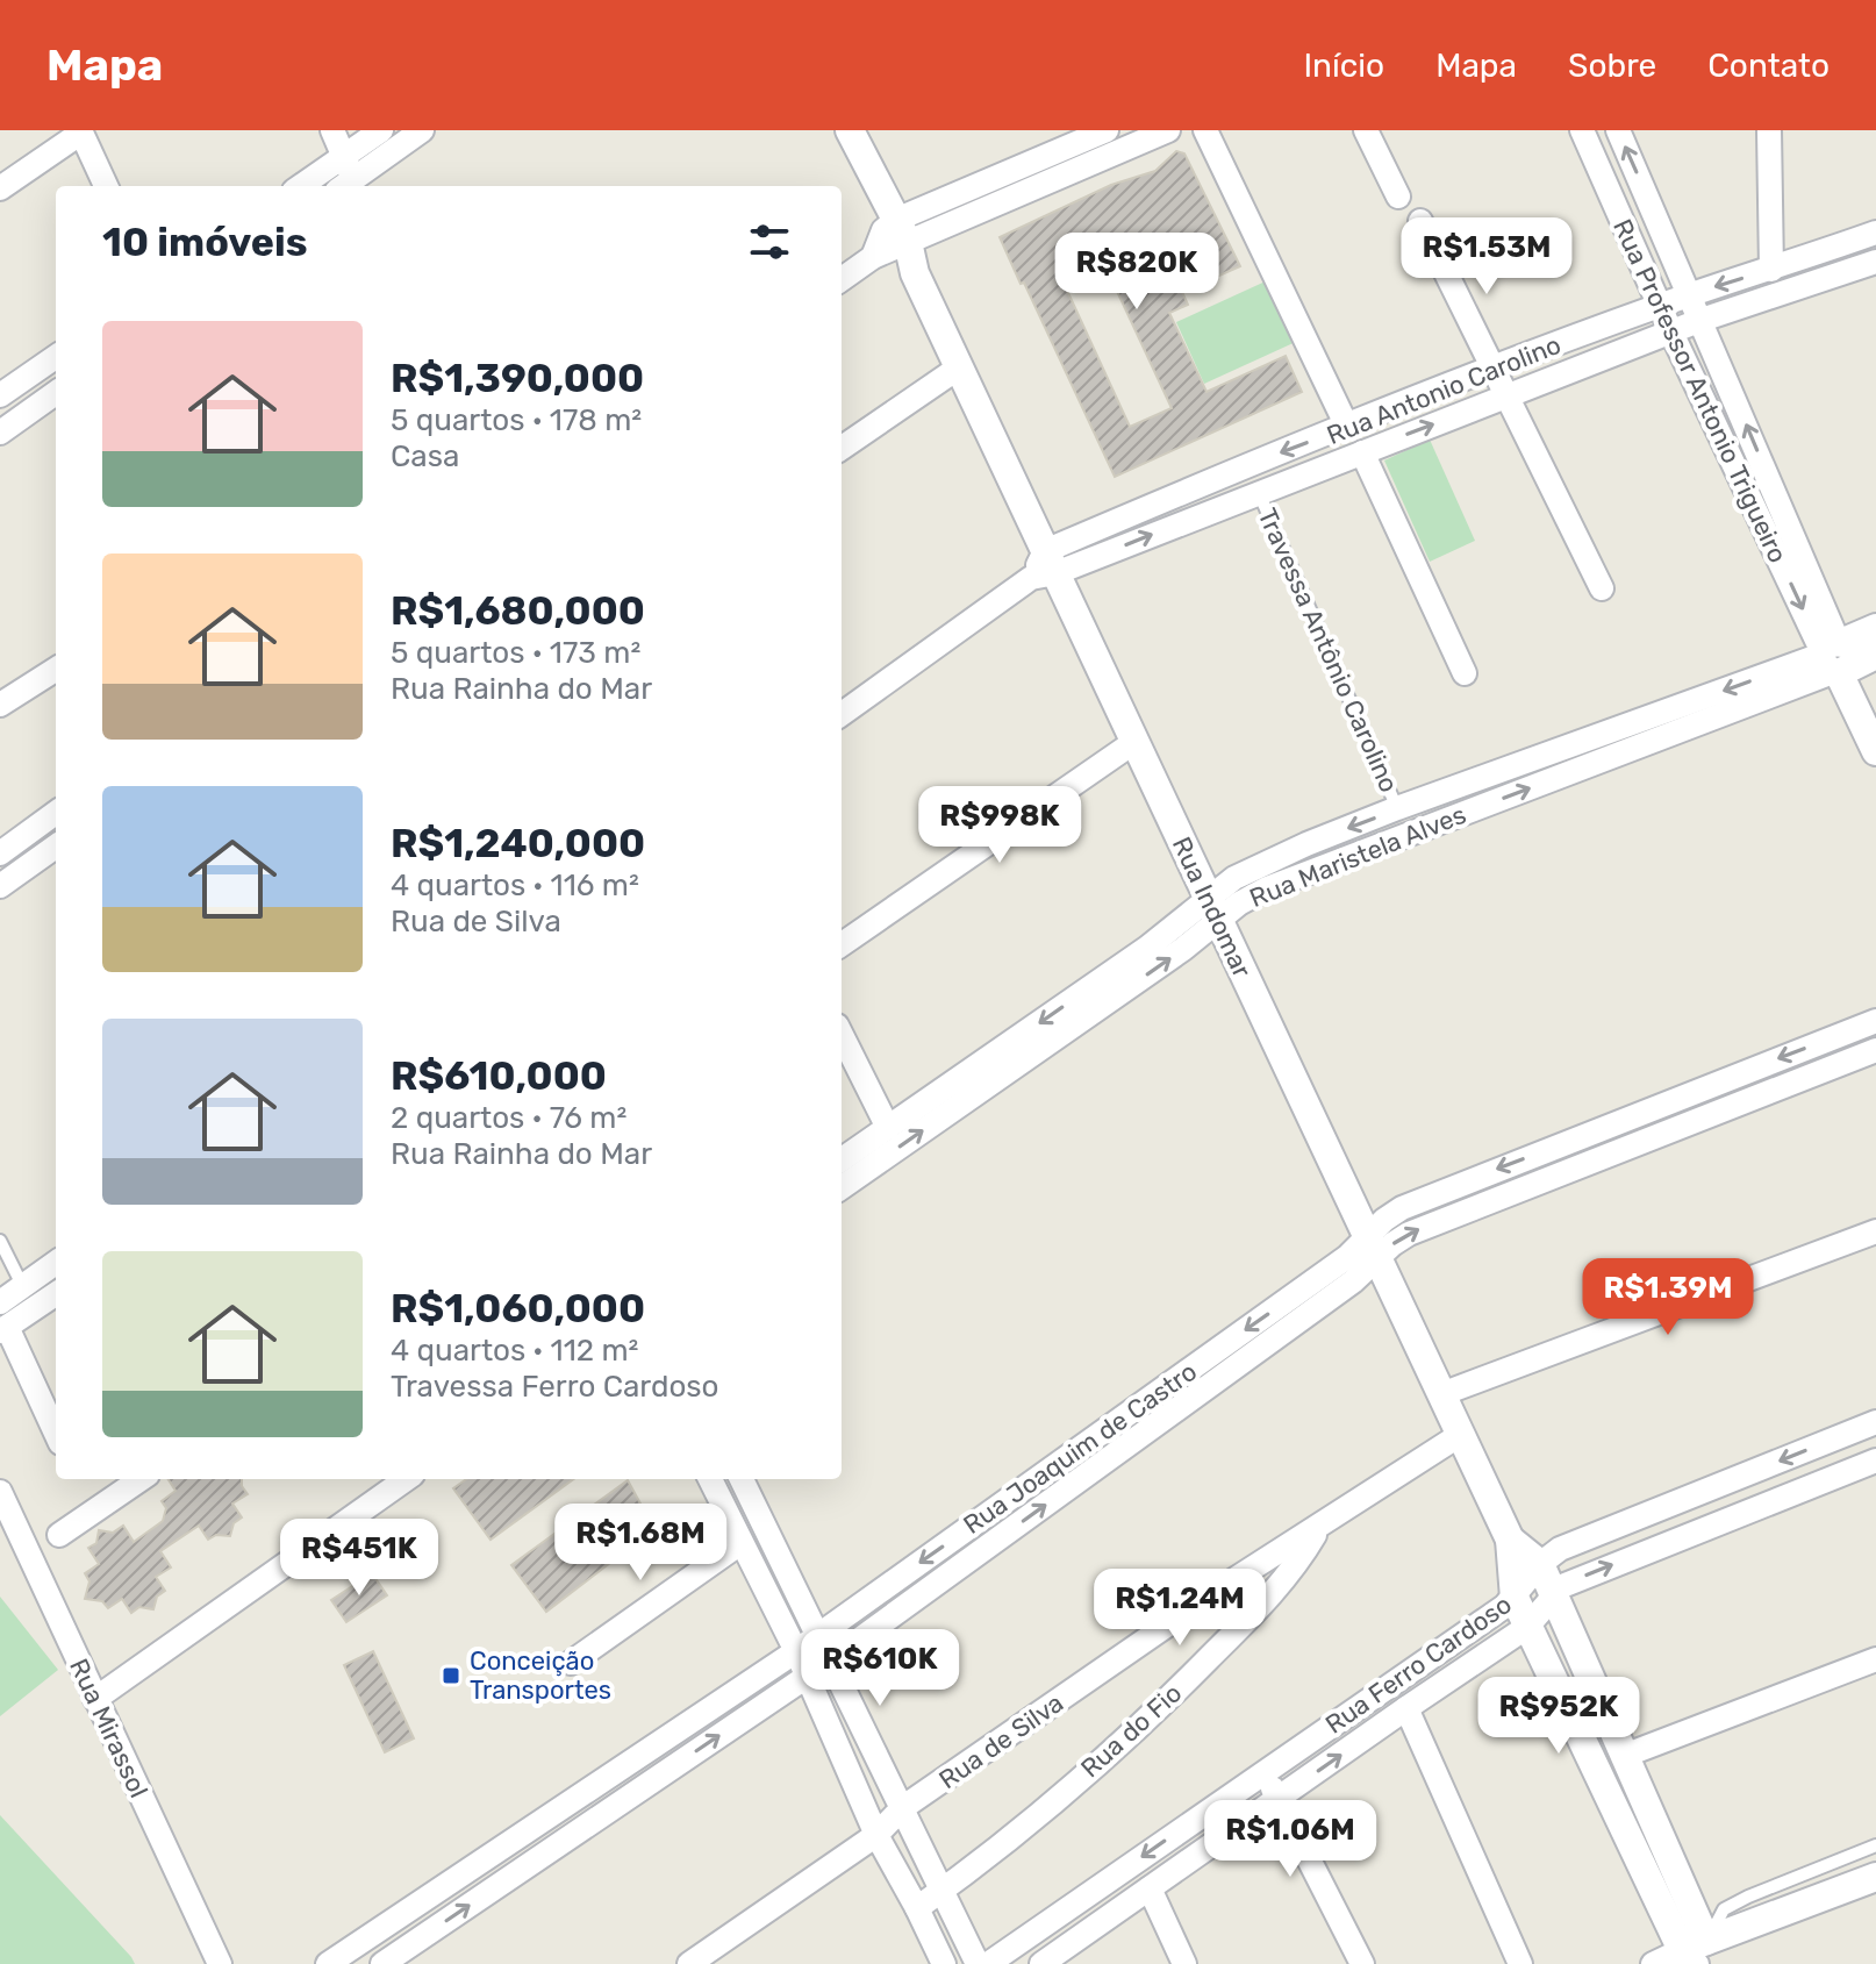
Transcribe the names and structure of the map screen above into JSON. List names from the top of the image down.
{
  "streets": {
    "street": [
      "Rua Antonio Carolino",
      "Rua Professor Antonio Trigueiro",
      "Rua Maristela Alves",
      "Rua Indomar",
      "Rua Joaquim de Castro",
      "Rua Ferro Cardoso",
      "Rua Mirassol",
      "Rua do Fio",
      "Rua de Silva"
    ],
    "lane": ["Travessa Antônio Carolino"]
  },
  "crossings": [
    ["Rua Antonio Carolino", "Rua Professor Antonio Trigueiro"],
    ["Rua Antonio Carolino", "Travessa Antônio Carolino"],
    ["Rua Antonio Carolino", "Rua Indomar"],
    ["Rua Professor Antonio Trigueiro", "Rua Maristela Alves"],
    ["Travessa Antônio Carolino", "Rua Maristela Alves"],
    ["Rua Maristela Alves", "Rua Indomar"],
    ["Rua Indomar", "Rua Joaquim de Castro"],
    ["Rua Indomar", "Rua Ferro Cardoso"],
    ["Rua Indomar", "Rua de Silva"],
    ["Rua do Fio", "Rua de Silva"]
  ],
  "places": {
    "transit": ["Conceição Transportes"]
  },
  "page": {
    "header": "Mapa",
    "nav": [
      "Início",
      "Mapa",
      "Sobre",
      "Contato"
    ],
    "heading": "10 imóveis",
    "price": [
      "R$1.53M",
      "R$820K",
      "R$998K",
      "R$1.39M",
      "R$1.68M",
      "R$451K",
      "R$1.24M",
      "R$610K",
      "R$952K",
      "R$1.06M"
    ],
    "list": [
      {
        "name": "R$1,390,000",
        "note": "5 quartos · 178 m² · Casa"
      },
      {
        "name": "R$1,680,000",
        "note": "5 quartos · 173 m² · Rua Rainha do Mar"
      },
      {
        "name": "R$1,240,000",
        "note": "4 quartos · 116 m² · Rua de Silva"
      },
      {
        "name": "R$610,000",
        "note": "2 quartos · 76 m² · Rua Rainha do Mar"
      },
      {
        "name": "R$1,060,000",
        "note": "4 quartos · 112 m² · Travessa Ferro Cardoso"
      }
    ]
  }
}
